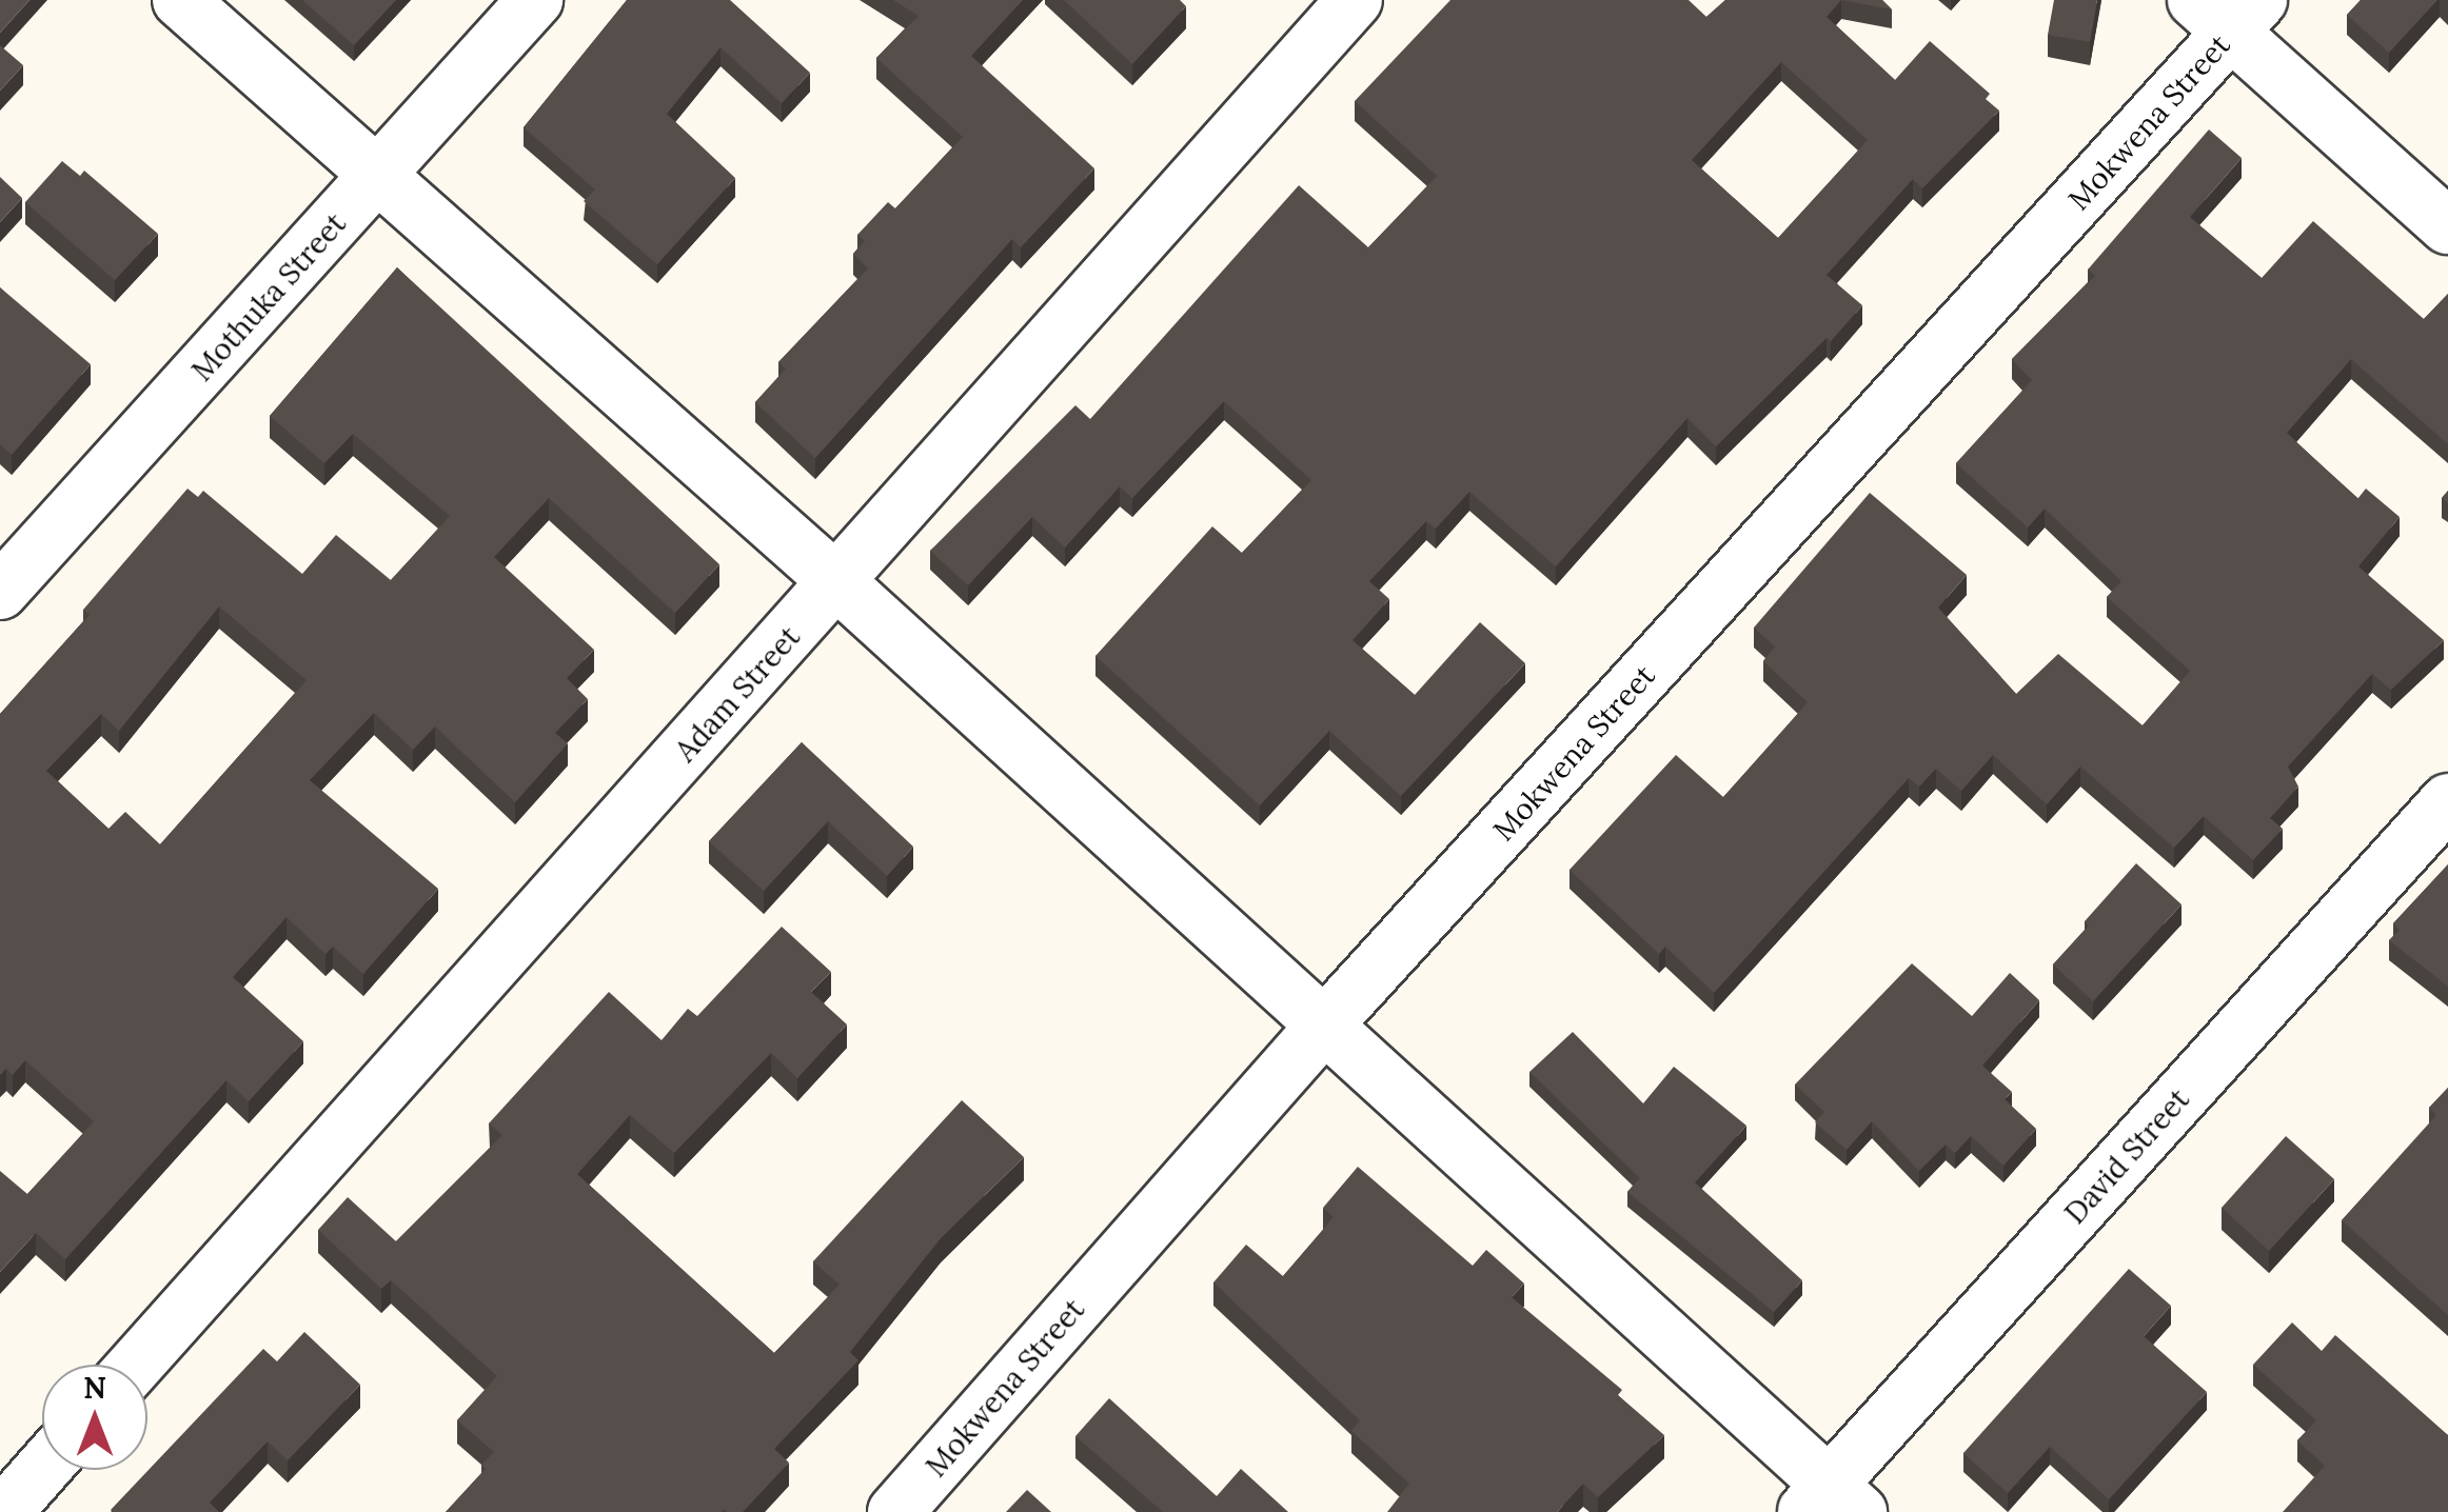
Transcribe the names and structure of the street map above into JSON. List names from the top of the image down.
{
  "streets": {
    "street": [
      "Mokwena Street",
      "Mothuka Street",
      "Adam Street",
      "David Street"
    ]
  },
  "north": "top"
}
